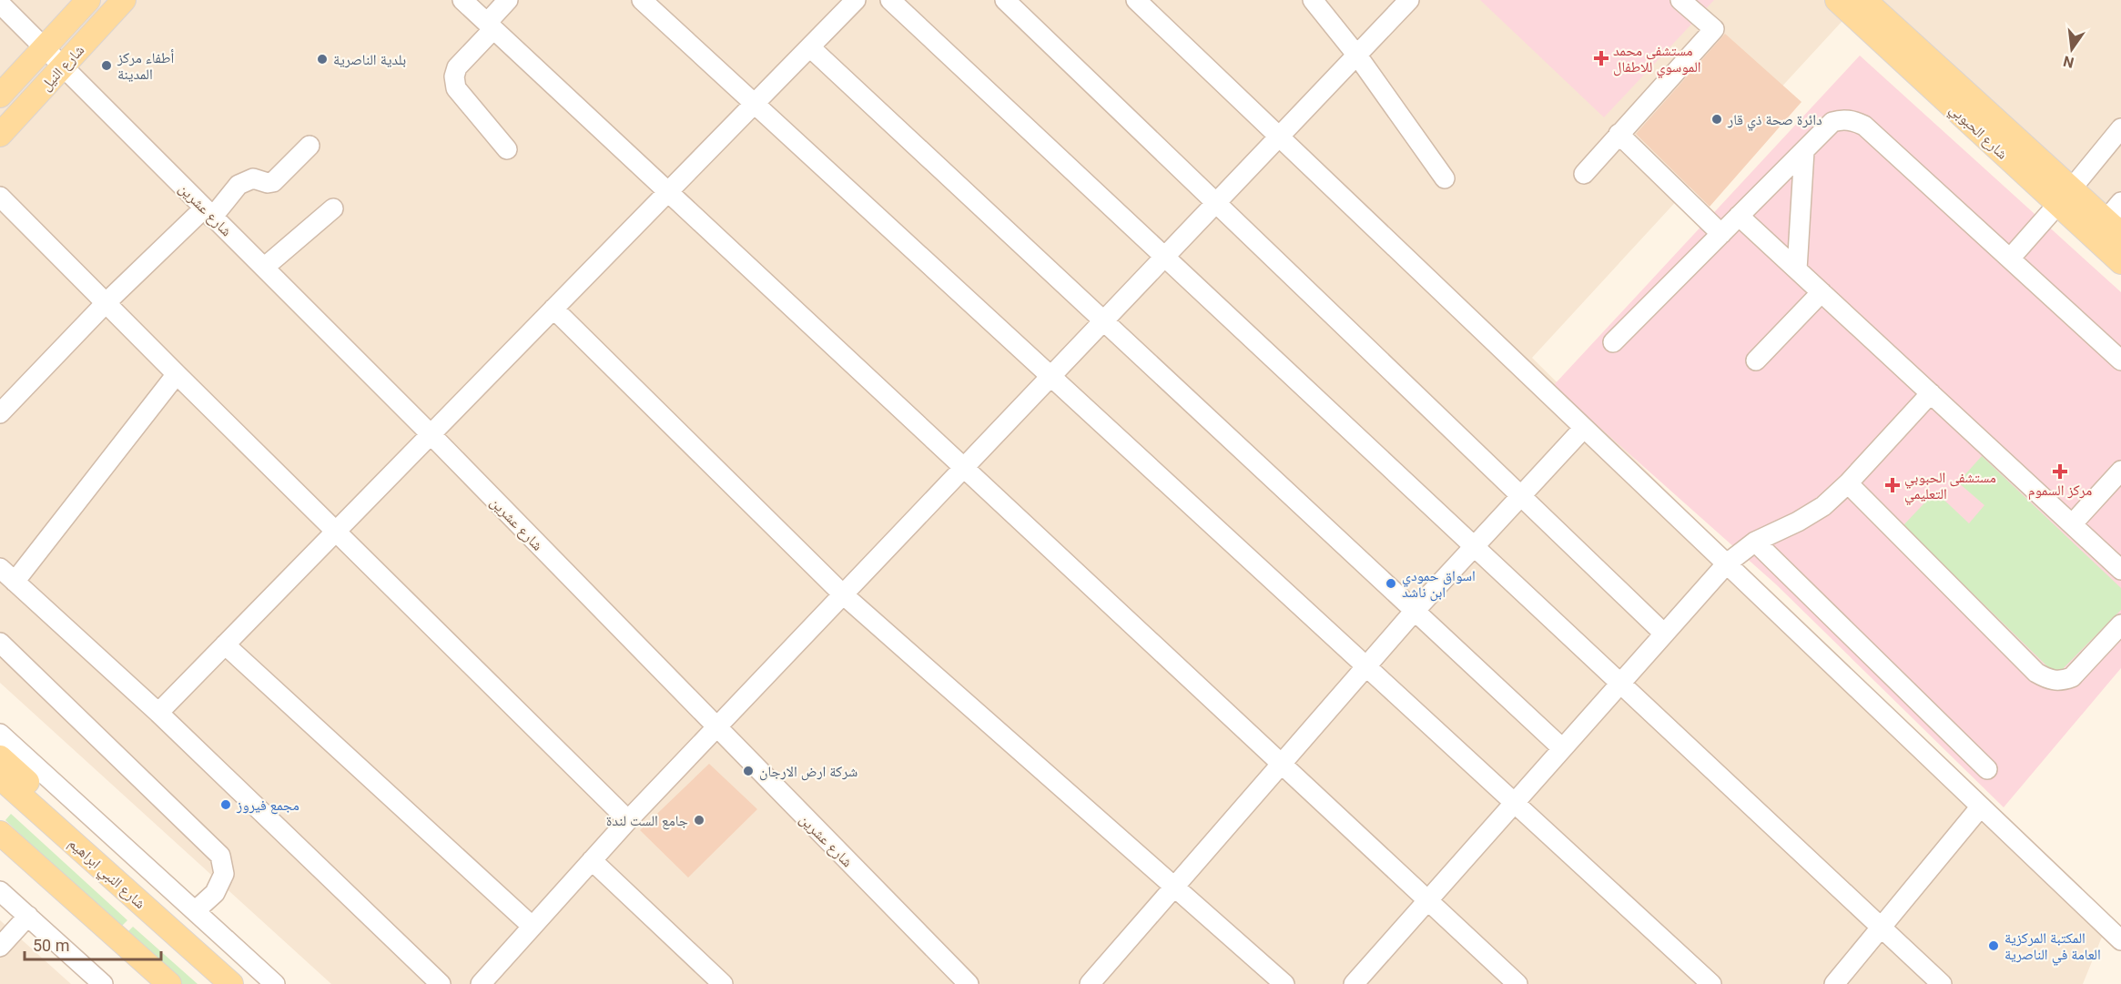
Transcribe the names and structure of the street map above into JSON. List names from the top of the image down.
{
  "streets": {
    "main road": ["شارع النيل", "شارع الحبوبي", "شارع النبي ابراهيم"],
    "street": ["شارع عشرين"]
  },
  "crossings": [
    ["شارع النيل", "شارع عشرين"]
  ],
  "places": {
    "health": ["مستشفى محمد الموسوي للاطفال", "مركز السموم", "مستشفى الحبوبي التعليمي"],
    "other": [
      "بلدية الناصرية",
      "أطفاء مركز المدينة",
      "دائرة صحة ذي قار",
      "اسواق حمودي ابن ناشد",
      "شركة ارض الارجان",
      "مجمع فيروز",
      "جامع الست لندة",
      "المكتبة المركزية العامة في الناصرية"
    ]
  },
  "scale_bar": "50 m",
  "north": "bottom"
}
